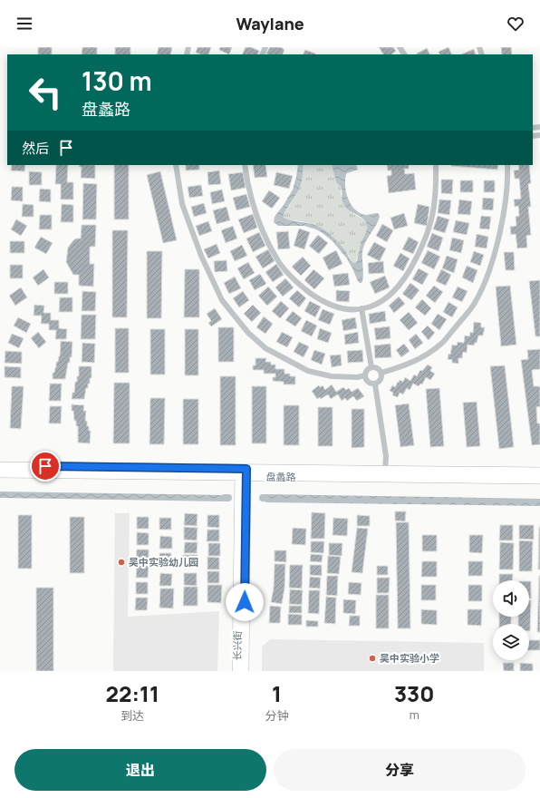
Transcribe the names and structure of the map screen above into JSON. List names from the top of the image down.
{
  "streets": {
    "main road": ["盘蠡路", "长兴街"]
  },
  "crossings": [
    ["盘蠡路", "长兴街"]
  ],
  "places": ["吴中实验幼儿园", "吴中实验小学"],
  "page": {
    "header": "Waylane",
    "turn": ["130 m", "盘蠡路"],
    "then": "然后",
    "eta": [
      "22:11",
      "到达",
      "1",
      "分钟",
      "330",
      "m"
    ],
    "buttons": ["退出", "分享"]
  }
}
